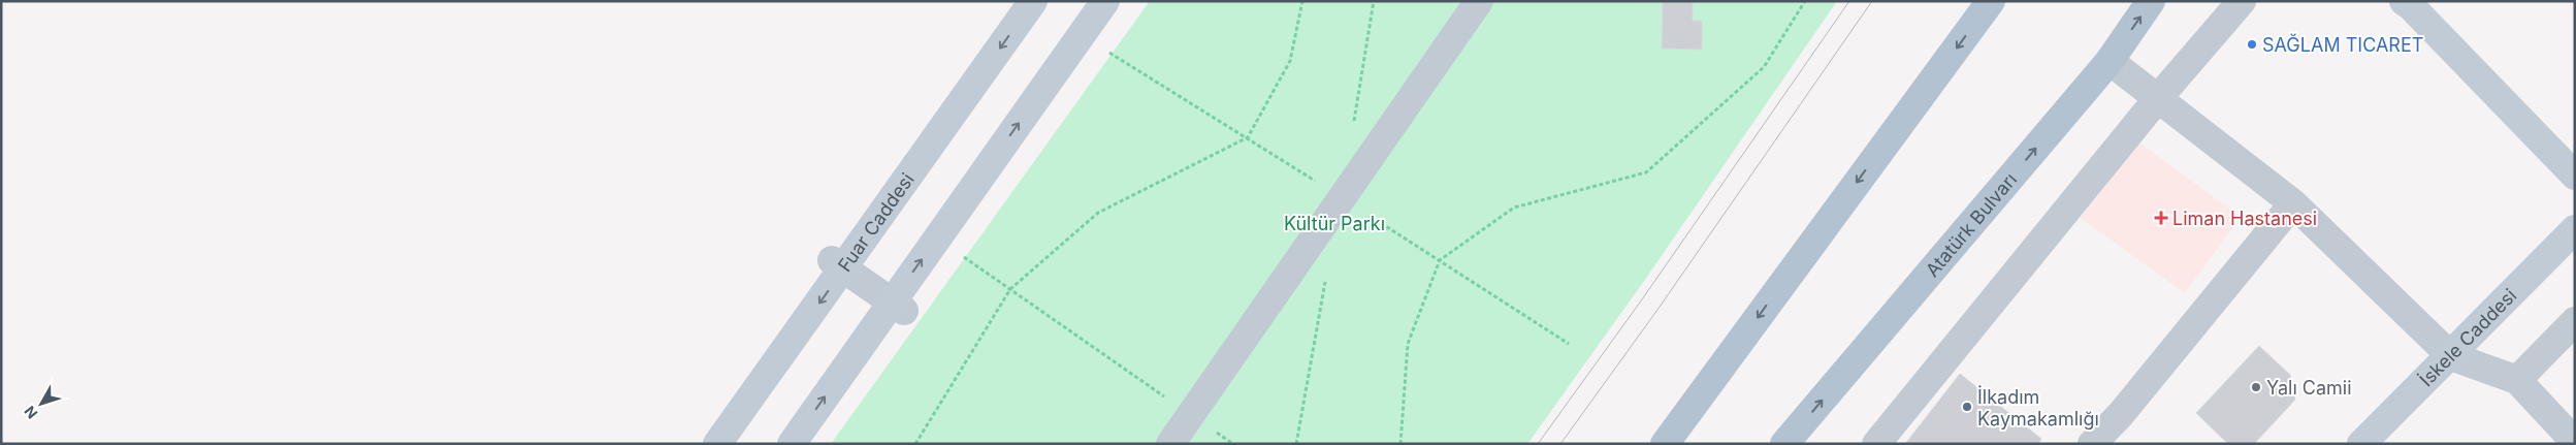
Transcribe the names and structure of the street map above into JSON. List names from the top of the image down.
{
  "streets": {
    "main road": ["Fuar Caddesi", "Atatürk Bulvarı", "İskele Caddesi"]
  },
  "parks": ["Kültür Parkı"],
  "places": {
    "other": ["SAĞLAM TICARET", "Yalı Camii", "İlkadım Kaymakamlığı"],
    "health": ["Liman Hastanesi"]
  },
  "north": "bottom left"
}
